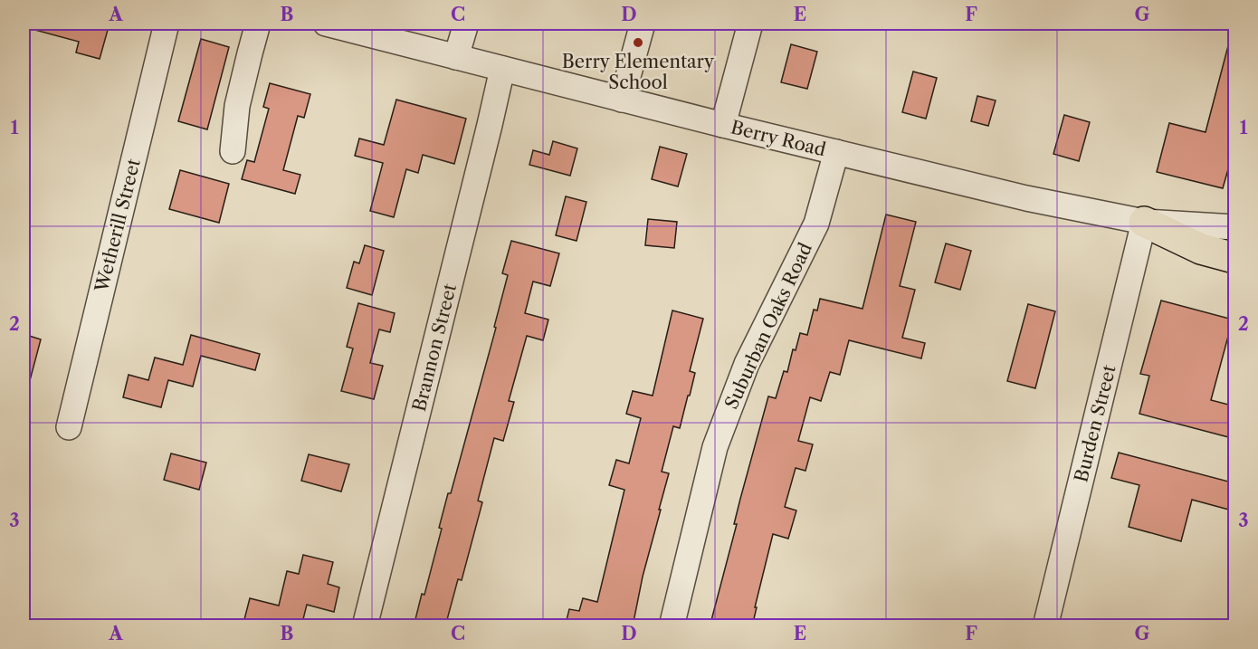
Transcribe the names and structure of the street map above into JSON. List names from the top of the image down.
{
  "streets": {
    "street": [
      "Berry Road",
      "Wetherill Street",
      "Suburban Oaks Road",
      "Brannon Street",
      "Burden Street"
    ]
  },
  "crossings": [
    ["Berry Road", "Suburban Oaks Road"],
    ["Berry Road", "Brannon Street"],
    ["Berry Road", "Burden Street"]
  ],
  "places": ["Berry Elementary School"],
  "grid": {
    "columns": [
      "A",
      "B",
      "C",
      "D",
      "E",
      "F",
      "G"
    ],
    "rows": ["1", "2", "3"]
  }
}
